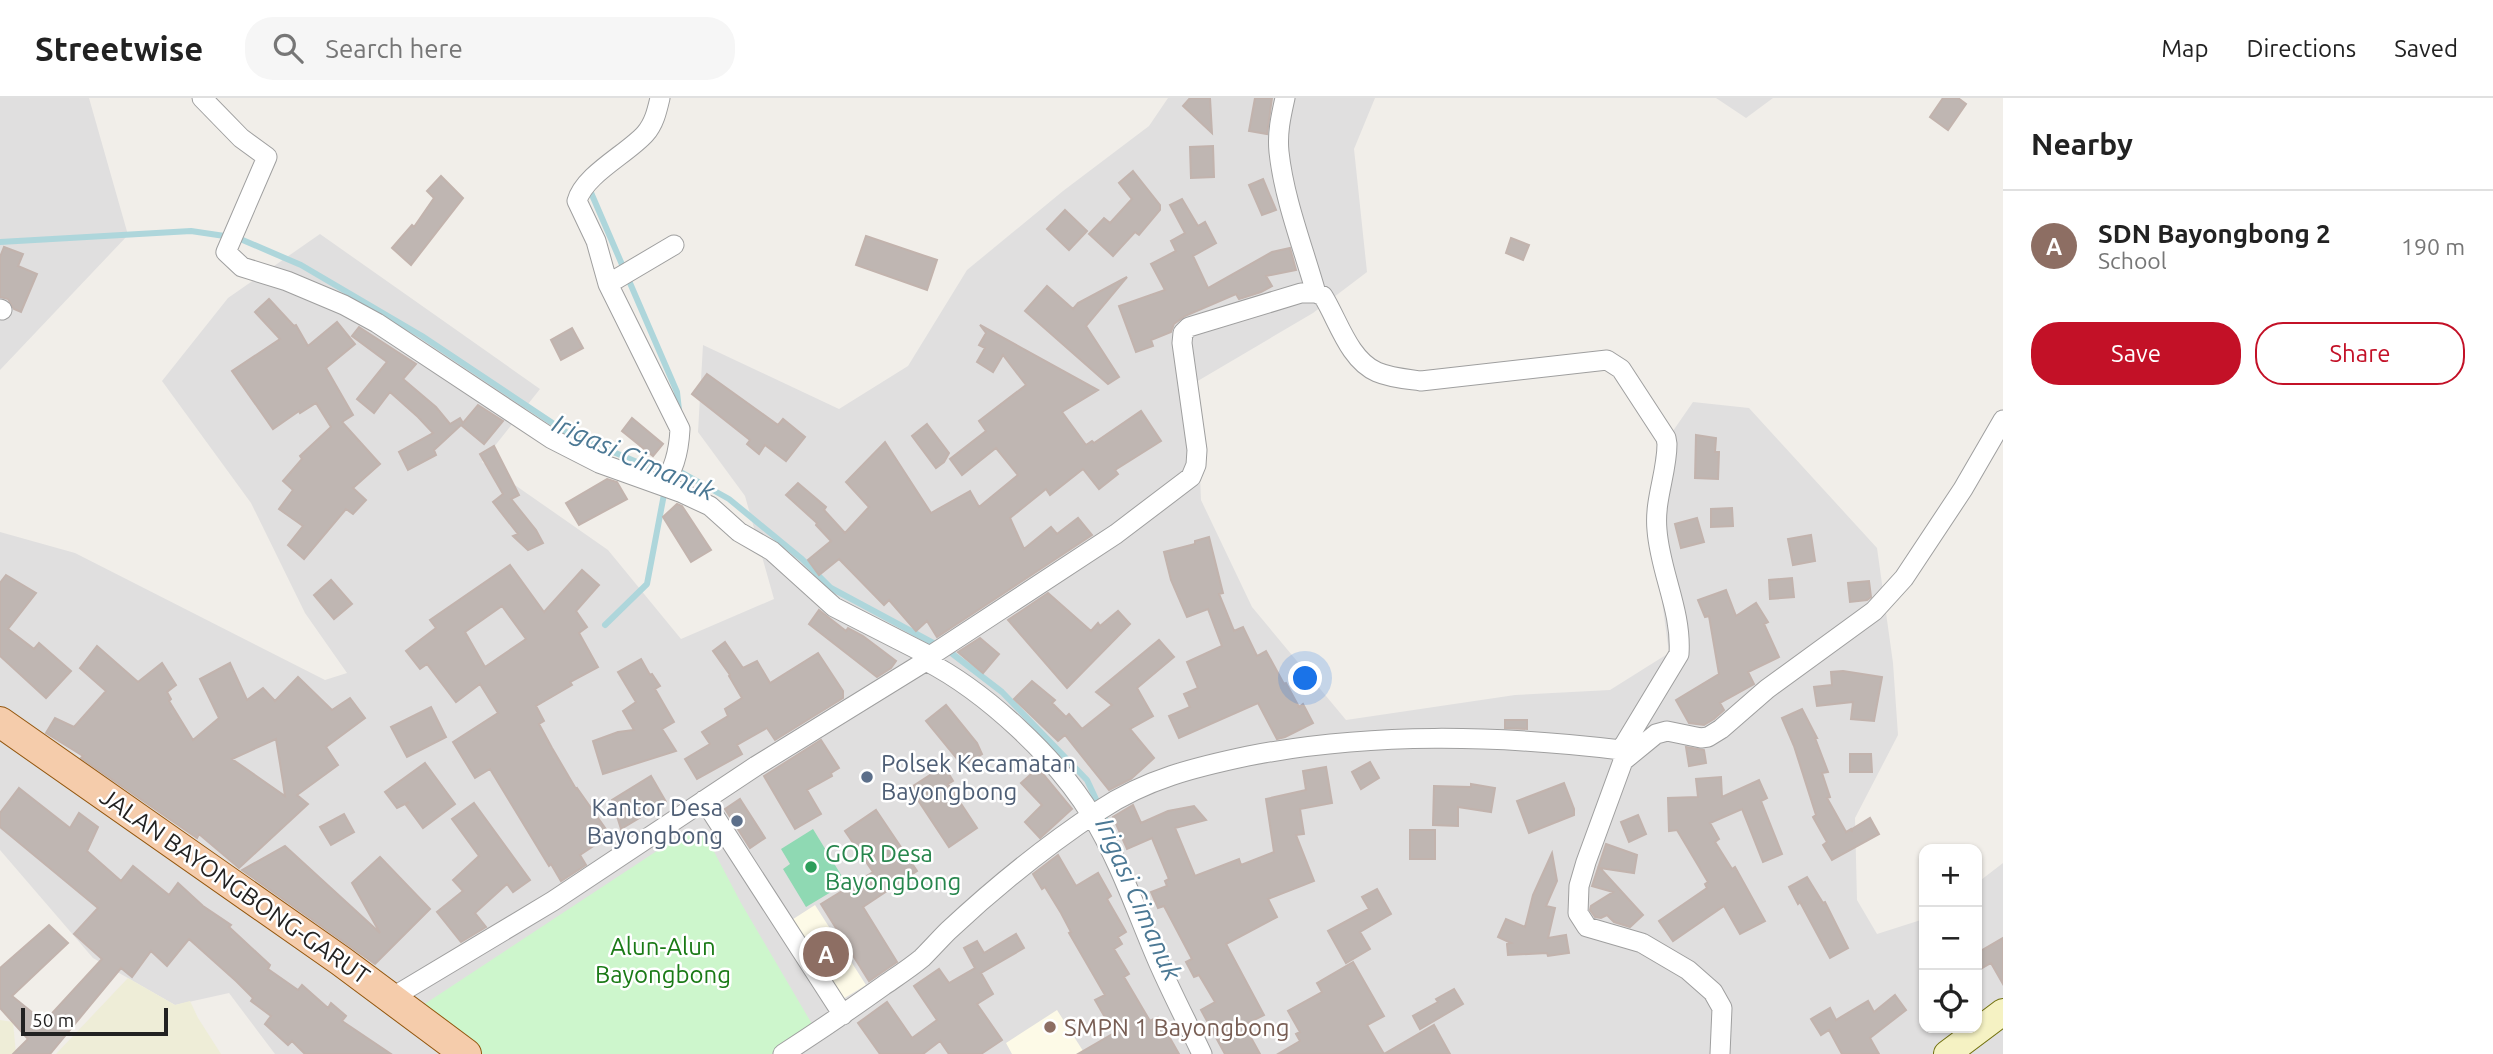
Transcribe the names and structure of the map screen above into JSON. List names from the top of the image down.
{
  "streets": {
    "main road": ["JALAN BAYONGBONG-GARUT"]
  },
  "water": ["Irigasi Cimanuk"],
  "parks": ["Alun-Alun Bayongbong"],
  "places": [
    "Polsek Kecamatan Bayongbong",
    "Kantor Desa Bayongbong",
    "GOR Desa Bayongbong",
    "SMPN 1 Bayongbong"
  ],
  "scale_bar": "50 m",
  "page": {
    "header": "Streetwise",
    "search": "Search here",
    "nav": ["Map", "Directions", "Saved"],
    "heading": "Nearby",
    "list": [
      {
        "mark": "A",
        "name": "SDN Bayongbong 2",
        "note": "School",
        "value": "190 m"
      }
    ],
    "buttons": ["Save", "Share"],
    "map_buttons": ["+", "−"],
    "pins": "A",
    "scale": "50 m"
  }
}
